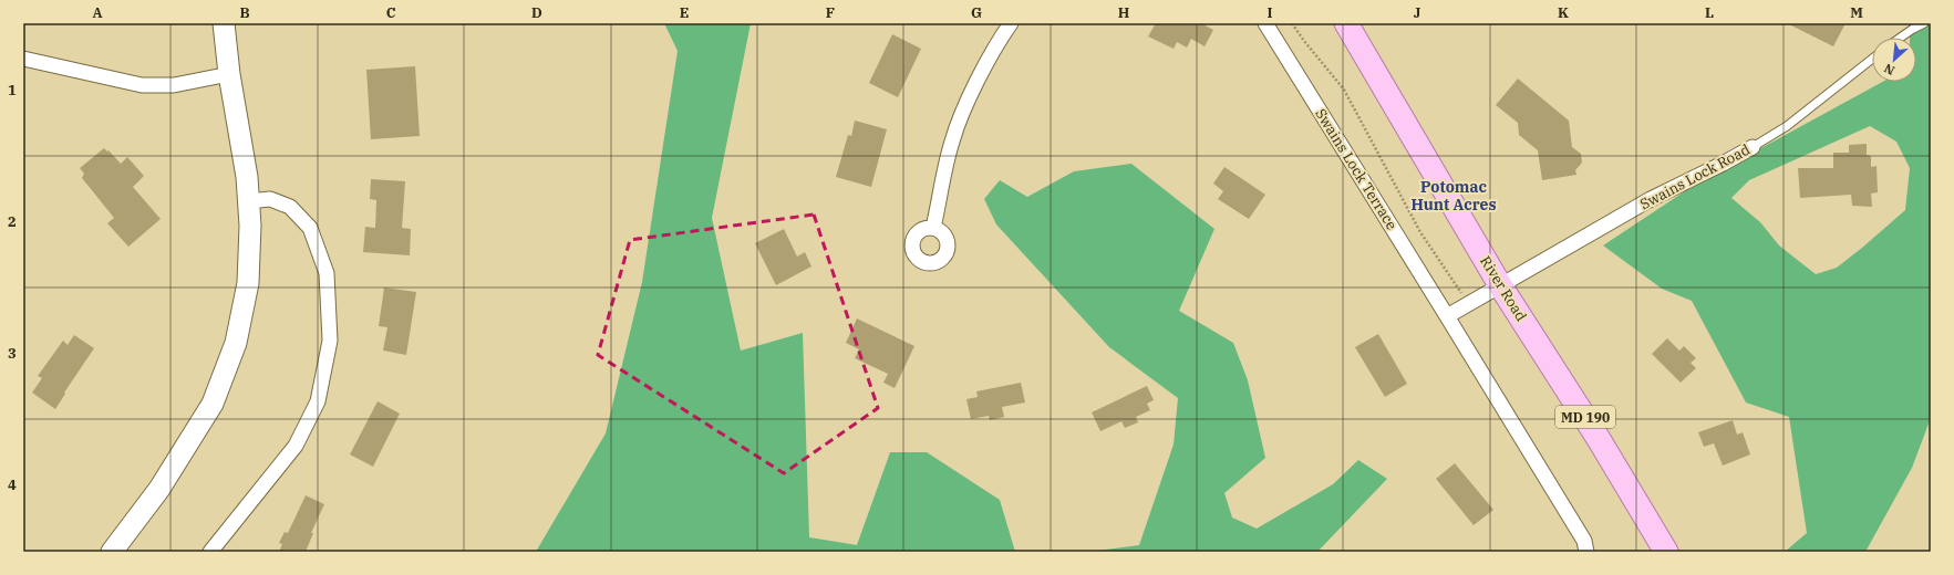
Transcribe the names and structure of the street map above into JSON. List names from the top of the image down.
{
  "streets": {
    "main road": ["River Road", "MD 190"],
    "street": ["Swains Lock Terrace", "Swains Lock Road"]
  },
  "crossings": [
    ["Swains Lock Road", "River Road"]
  ],
  "districts": ["Potomac Hunt Acres"],
  "north": "bottom left",
  "grid": {
    "columns": [
      "A",
      "B",
      "C",
      "D",
      "E",
      "F",
      "G",
      "H",
      "I",
      "J",
      "K",
      "L",
      "M"
    ],
    "rows": [
      "1",
      "2",
      "3",
      "4"
    ]
  }
}
